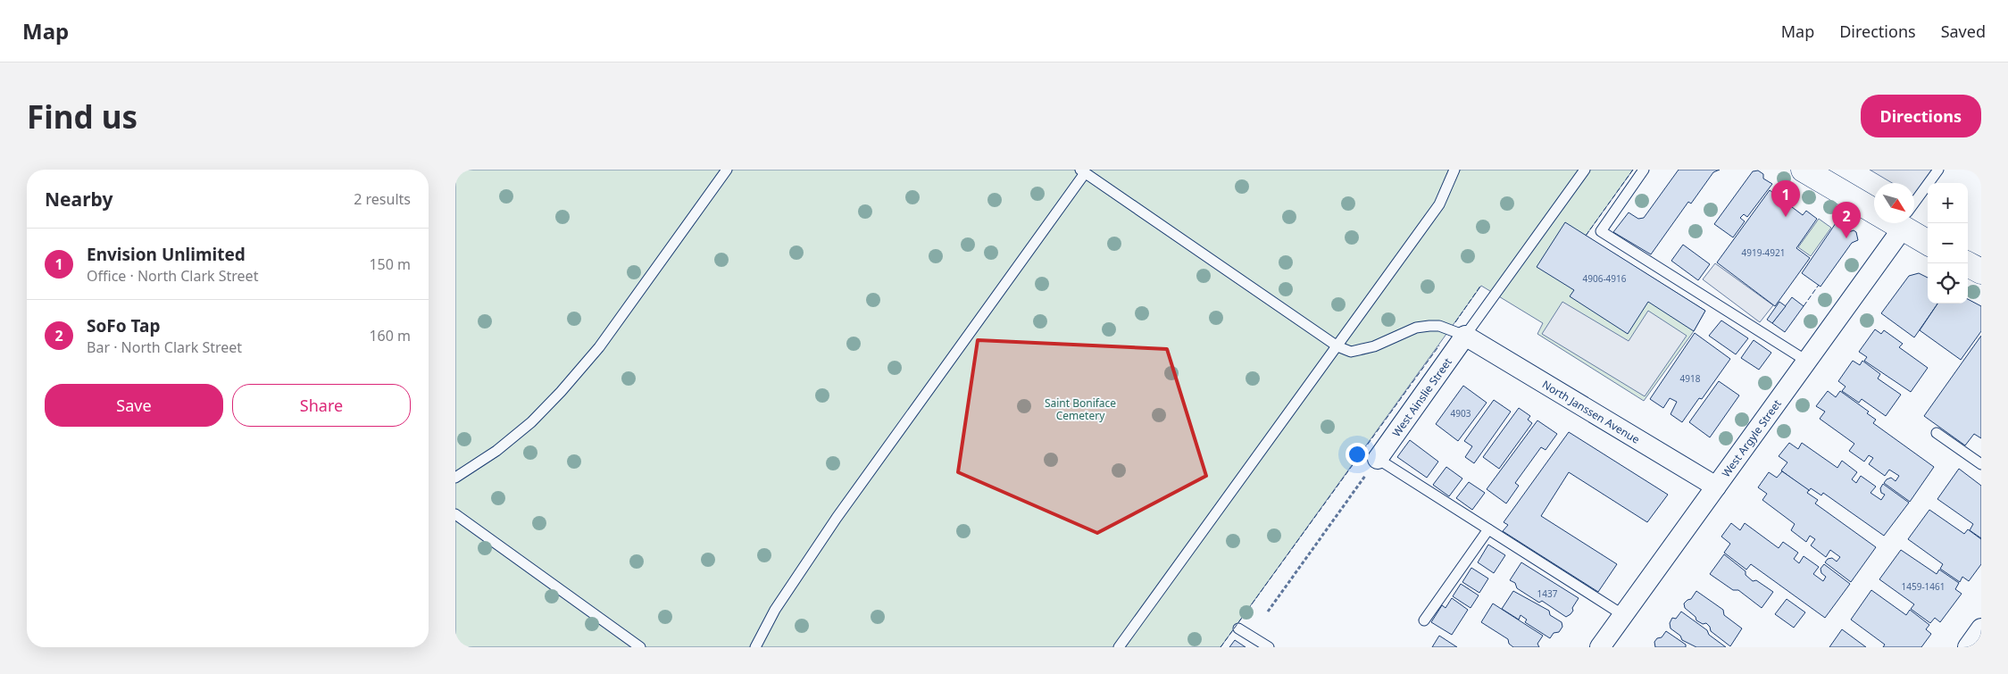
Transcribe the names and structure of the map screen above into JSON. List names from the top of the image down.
{
  "streets": {
    "street": ["West Ainslie Street", "North Janssen Avenue", "West Argyle Street"]
  },
  "crossings": [
    ["West Ainslie Street", "North Janssen Avenue"],
    ["North Janssen Avenue", "West Argyle Street"]
  ],
  "parks": ["Saint Boniface Cemetery"],
  "house_numbers": [
    "4919-4921",
    "4906-4916",
    "4918",
    "4903",
    "1459-1461",
    "1437"
  ],
  "north": "bottom right",
  "page": {
    "header": "Map",
    "nav": ["Map", "Directions", "Saved"],
    "buttons": [
      "Directions",
      ["Save", "Share"]
    ],
    "title": "Find us",
    "heading": ["Nearby", "2 results"],
    "pins": ["1", "2"],
    "map_buttons": ["+", "−"],
    "list": [
      {
        "mark": "1",
        "name": "Envision Unlimited",
        "note": "Office · North Clark Street",
        "value": "150 m"
      },
      {
        "mark": "2",
        "name": "SoFo Tap",
        "note": "Bar · North Clark Street",
        "value": "160 m"
      }
    ]
  }
}
